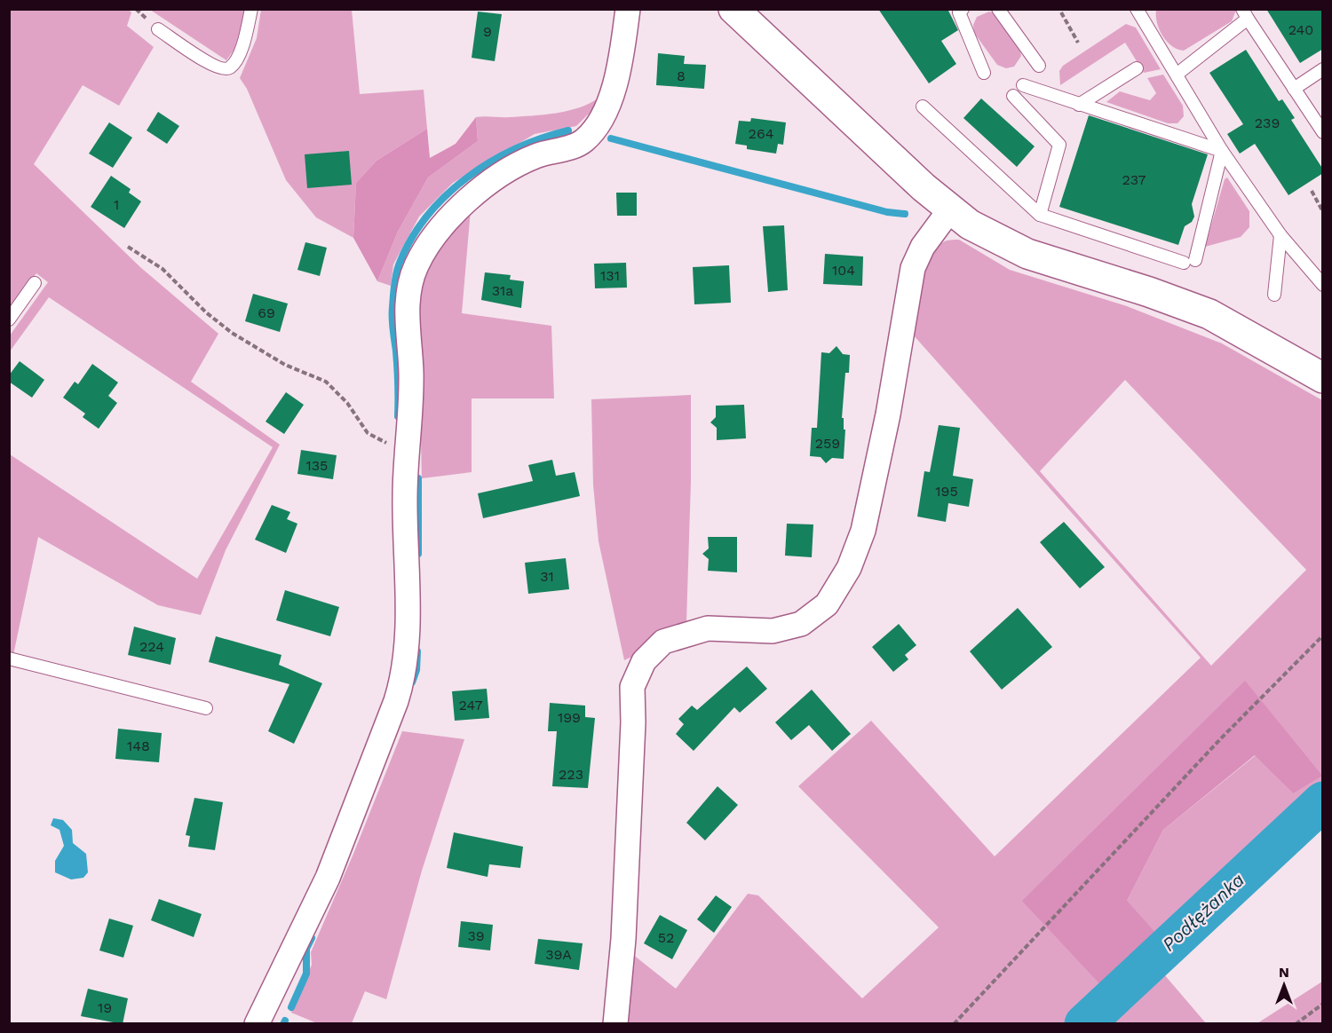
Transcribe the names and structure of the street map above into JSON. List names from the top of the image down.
{
  "water": ["Podłężanka"],
  "house_numbers": [
    "240",
    "9",
    "8",
    "239",
    "264",
    "237",
    "1",
    "104",
    "131",
    "31a",
    "69",
    "259",
    "135",
    "195",
    "31",
    "224",
    "247",
    "199",
    "148",
    "223",
    "39",
    "52",
    "39A",
    "19"
  ],
  "north": "top"
}
